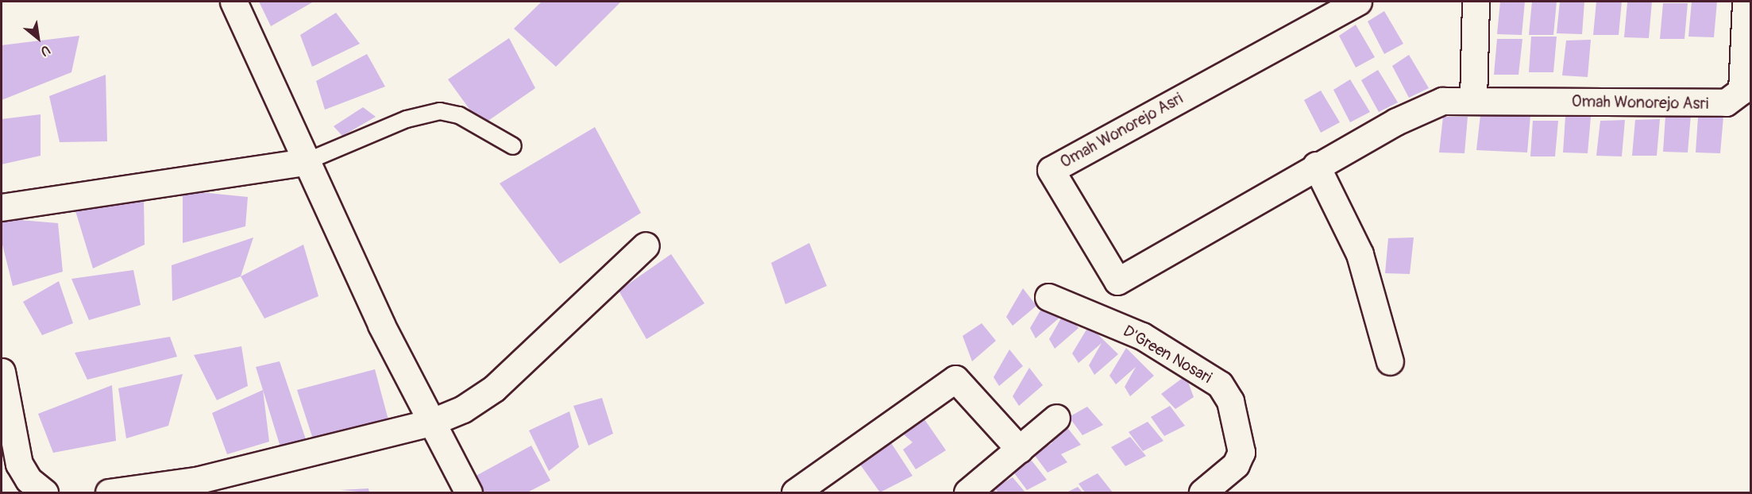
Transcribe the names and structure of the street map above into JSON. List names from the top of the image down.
{
  "streets": {
    "street": ["Omah Wonorejo Asri", "D'Green Nosari"]
  },
  "north": "bottom right"
}
